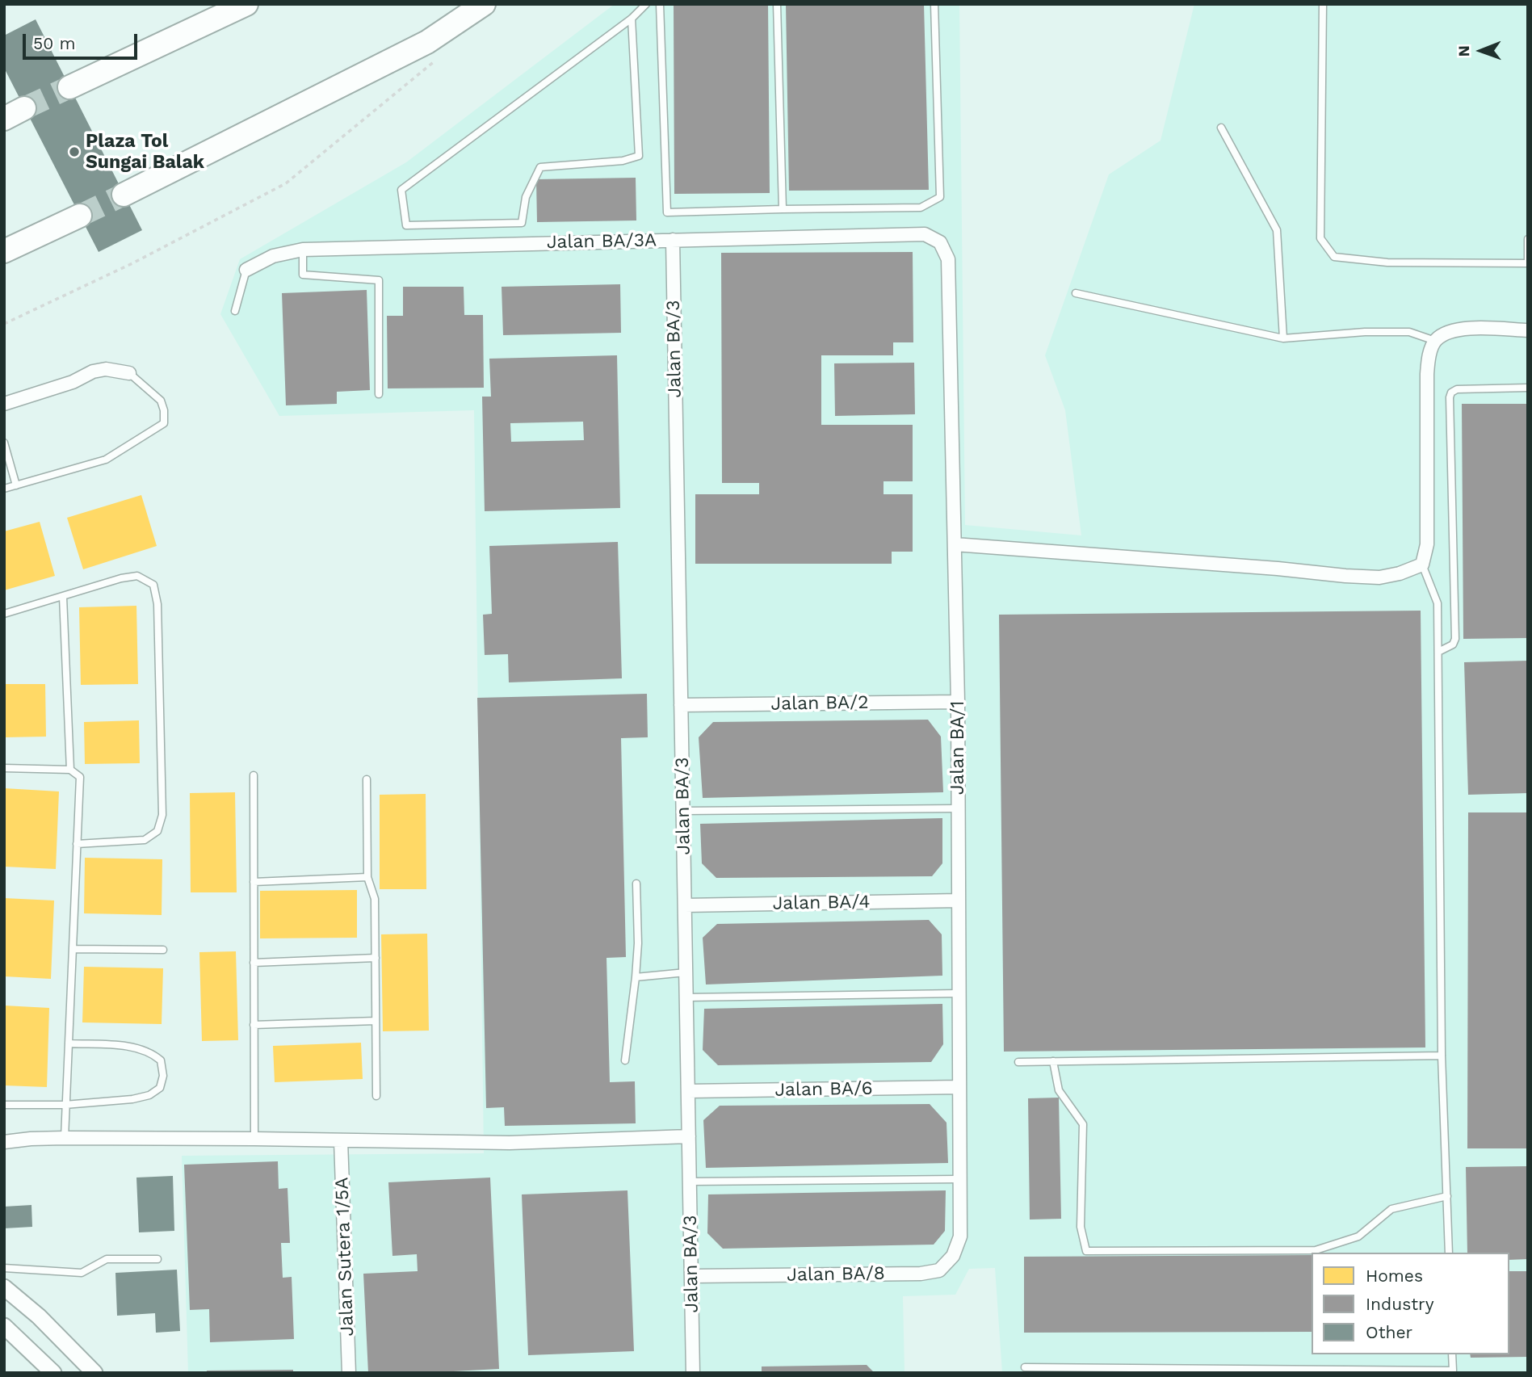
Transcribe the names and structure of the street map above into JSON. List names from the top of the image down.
{
  "streets": {
    "street": [
      "Jalan BA/3A",
      "Jalan BA/3",
      "Jalan BA/2",
      "Jalan BA/1",
      "Jalan BA/4",
      "Jalan BA/6",
      "Jalan Sutera 1/5A",
      "Jalan BA/8"
    ]
  },
  "crossings": [
    ["Jalan BA/3A", "Jalan BA/3"],
    ["Jalan BA/3A", "Jalan BA/1"],
    ["Jalan BA/3", "Jalan BA/2"],
    ["Jalan BA/3", "Jalan BA/4"],
    ["Jalan BA/3", "Jalan BA/6"],
    ["Jalan BA/3", "Jalan BA/8"],
    ["Jalan BA/2", "Jalan BA/1"],
    ["Jalan BA/1", "Jalan BA/4"],
    ["Jalan BA/1", "Jalan BA/6"],
    ["Jalan BA/1", "Jalan BA/8"]
  ],
  "places": ["Plaza Tol Sungai Balak"],
  "legend": ["Homes", "Industry", "Other"],
  "scale_bar": "50 m",
  "north": "left"
}
